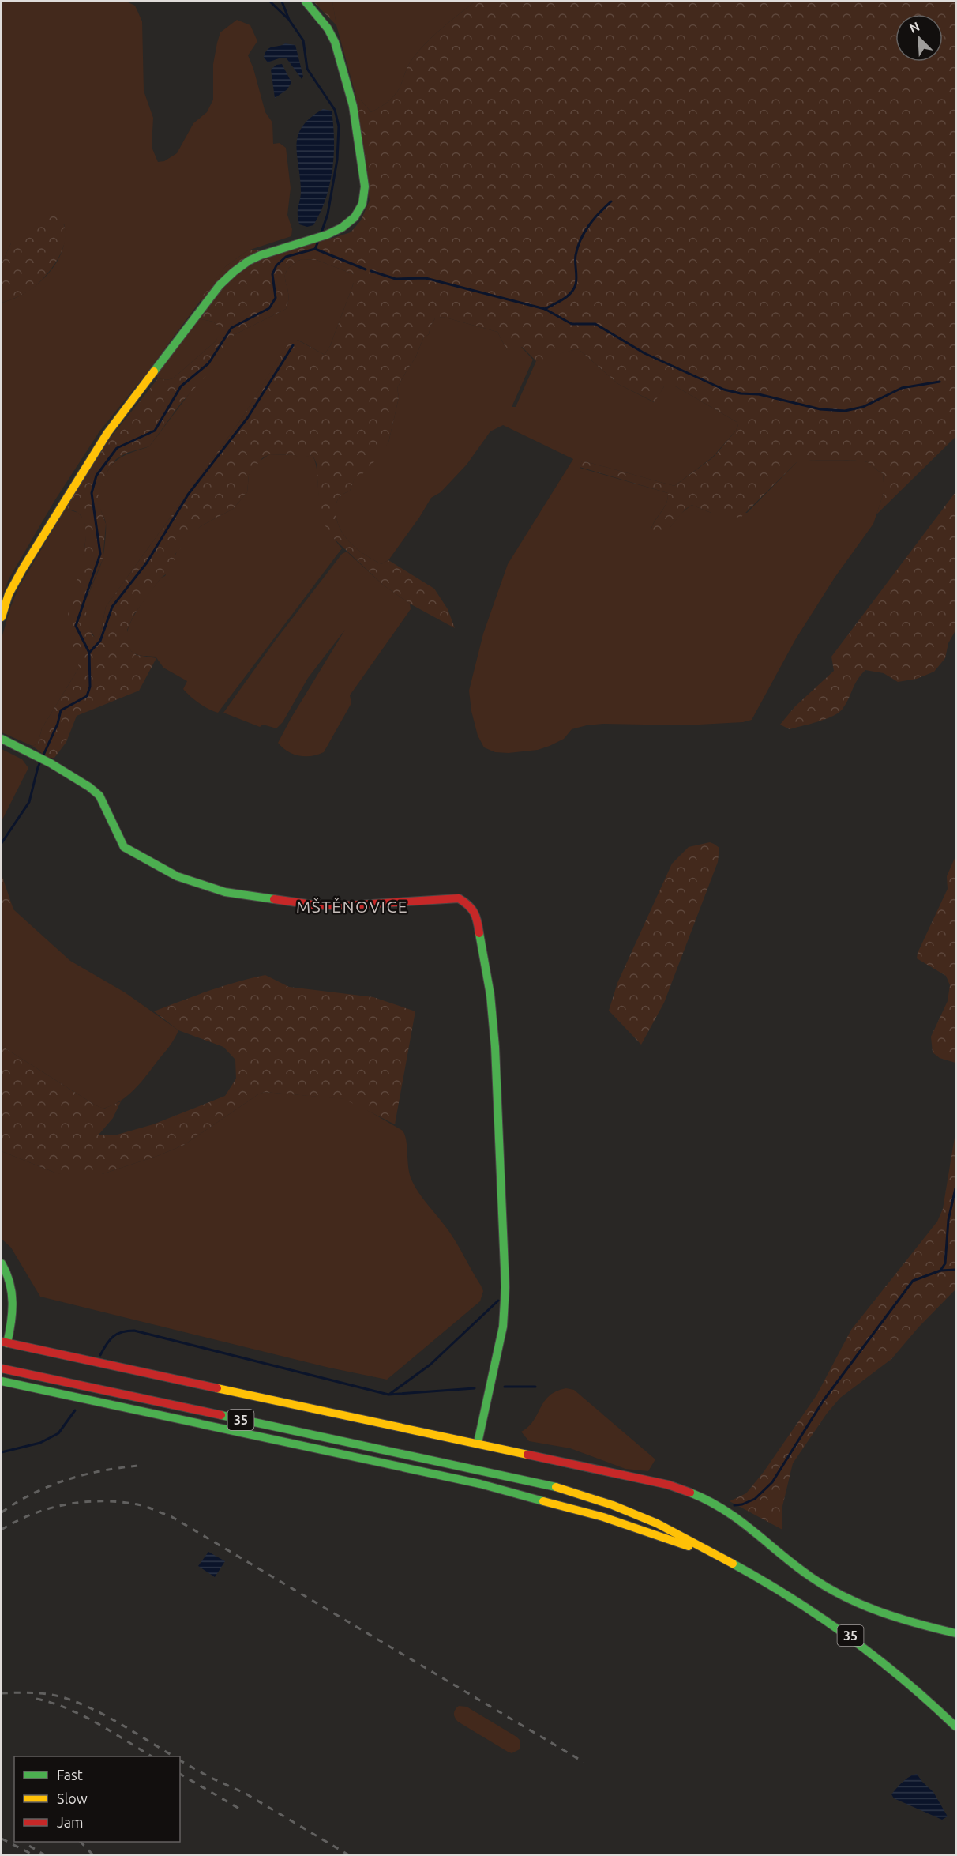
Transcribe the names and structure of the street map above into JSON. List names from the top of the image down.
{
  "streets": {
    "main road": ["35"]
  },
  "districts": ["MŠTĚNOVICE"],
  "legend": ["Fast", "Slow", "Jam"],
  "north": "top left"
}
